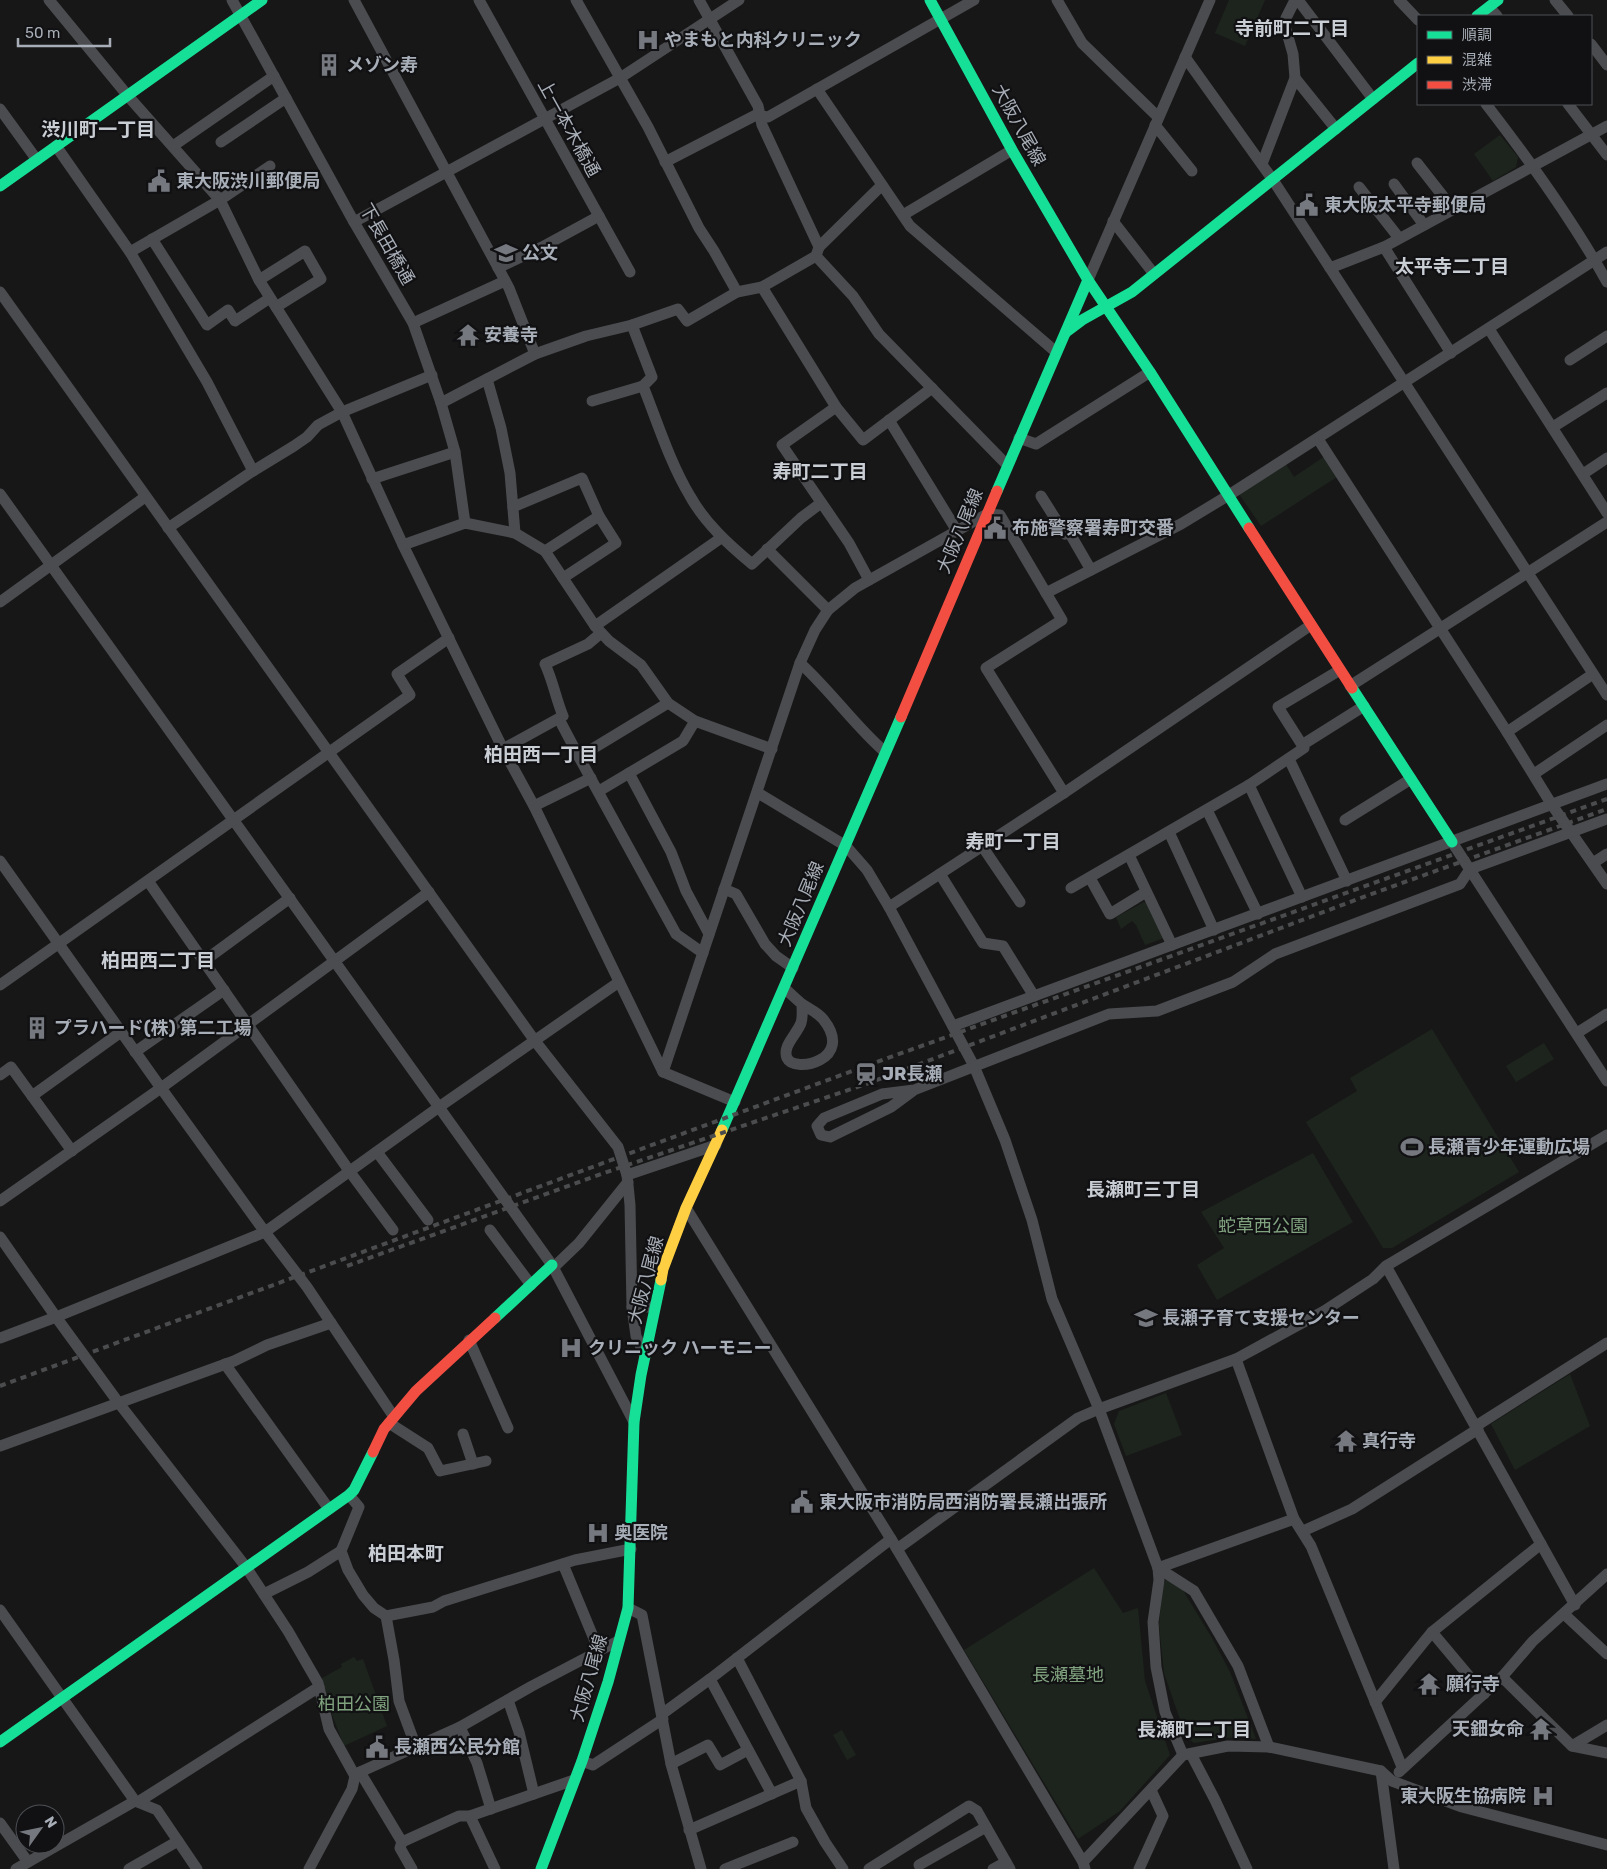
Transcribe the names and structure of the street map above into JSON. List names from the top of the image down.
{
  "streets": {
    "street": ["大阪八尾線", "上一本木橋通", "下長田橋通"]
  },
  "districts": [
    "寺前町二丁目",
    "渋川町一丁目",
    "太平寺二丁目",
    "寿町二丁目",
    "柏田西一丁目",
    "寿町一丁目",
    "柏田西二丁目",
    "長瀬町三丁目",
    "柏田本町",
    "長瀬町二丁目"
  ],
  "parks": ["蛇草西公園", "長瀬墓地", "柏田公園"],
  "places": {
    "hospital": [
      "やまもと内科クリニック",
      "クリニック ハーモニー",
      "奥医院",
      "東大阪生協病院"
    ],
    "building": ["メゾン寿", "プラハード(株) 第二工場"],
    "public building": [
      "東大阪渋川郵便局",
      "東大阪太平寺郵便局",
      "布施警察署寿町交番",
      "東大阪市消防局西消防署長瀬出張所",
      "長瀬西公民分館"
    ],
    "school or university": ["公文", "長瀬子育て支援センター"],
    "temple": [
      "安養寺",
      "真行寺",
      "願行寺",
      "天鈿女命"
    ],
    "station": ["JR長瀬"],
    "sports": ["長瀬青少年運動広場"]
  },
  "legend": ["順調", "混雑", "渋滞"],
  "scale_bar": "50 m",
  "north": "top right"
}
